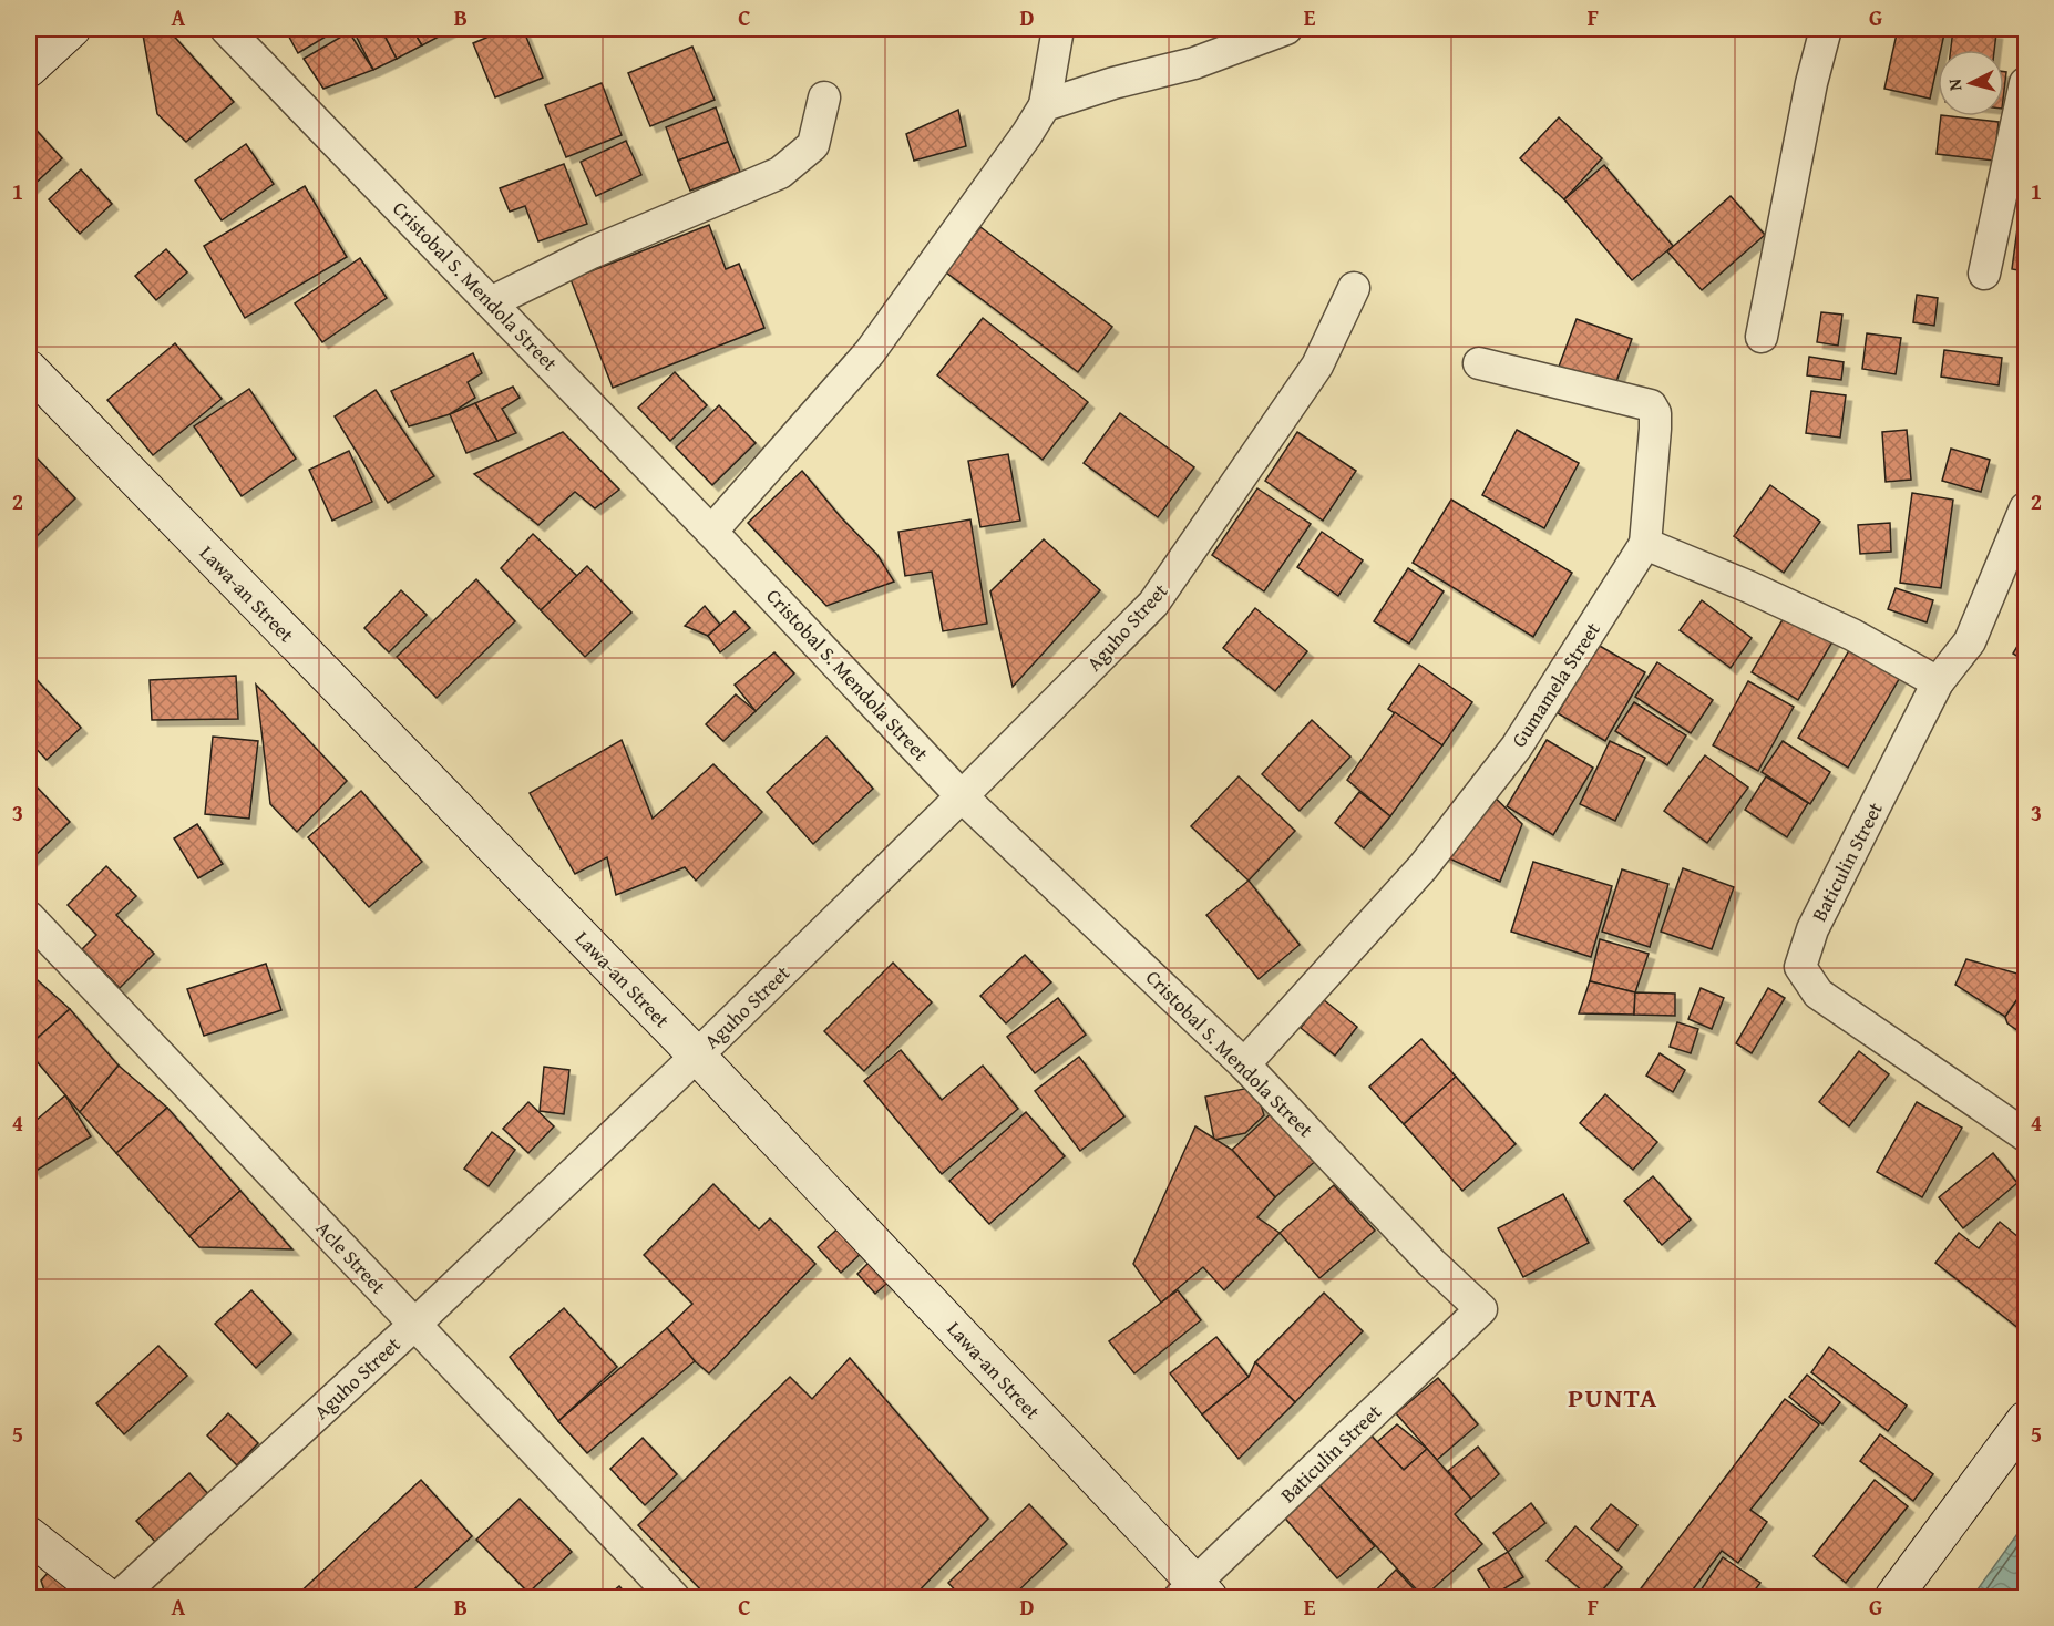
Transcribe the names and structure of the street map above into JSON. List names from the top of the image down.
{
  "streets": {
    "street": [
      "Cristobal S. Mendola Street",
      "Lawa-an Street",
      "Aguho Street",
      "Gumamela Street",
      "Baticulin Street",
      "Acle Street"
    ]
  },
  "crossings": [
    ["Cristobal S. Mendola Street", "Aguho Street"],
    ["Cristobal S. Mendola Street", "Gumamela Street"],
    ["Cristobal S. Mendola Street", "Baticulin Street"],
    ["Lawa-an Street", "Aguho Street"],
    ["Lawa-an Street", "Baticulin Street"],
    ["Aguho Street", "Acle Street"]
  ],
  "districts": ["PUNTA"],
  "north": "left",
  "grid": {
    "columns": [
      "A",
      "B",
      "C",
      "D",
      "E",
      "F",
      "G"
    ],
    "rows": [
      "1",
      "2",
      "3",
      "4",
      "5"
    ]
  }
}
